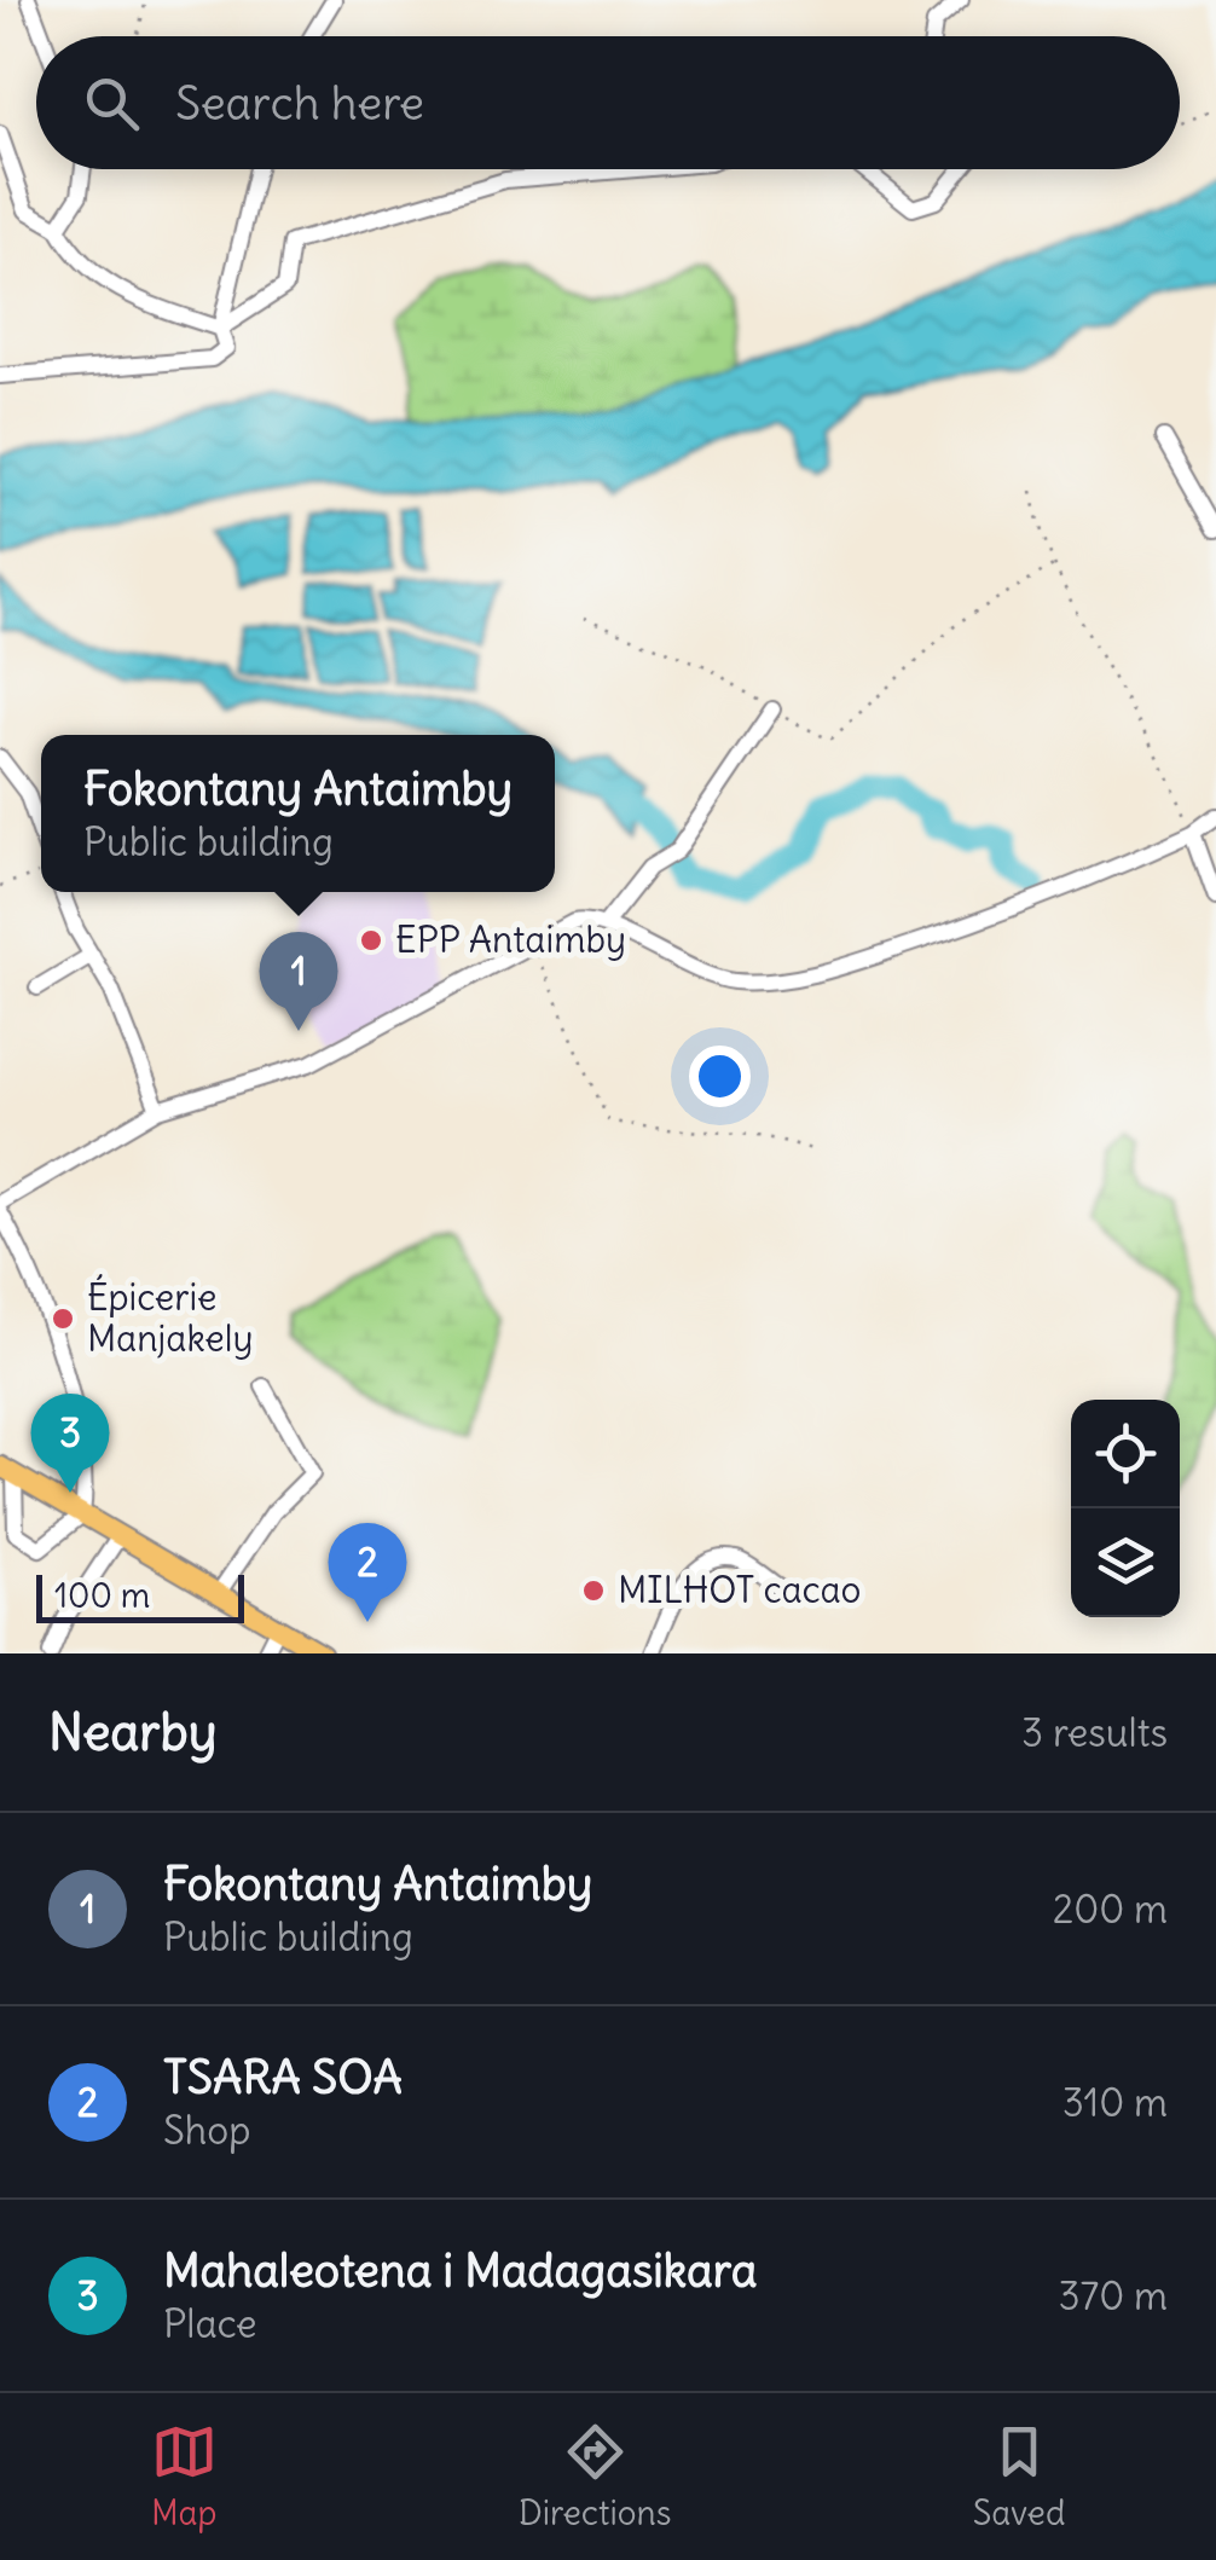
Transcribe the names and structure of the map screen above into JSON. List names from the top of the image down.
{
  "places": ["EPP Antaimby", "Épicerie Manjakely", "MILHOT cacao"],
  "scale_bar": "100 m",
  "page": {
    "search": "Search here",
    "popup": ["Fokontany Antaimby", "Public building"],
    "pins": ["1", "3", "2"],
    "scale": "100 m",
    "heading": ["Nearby", "3 results"],
    "list": [
      {
        "mark": "1",
        "name": "Fokontany Antaimby",
        "note": "Public building",
        "value": "200 m"
      },
      {
        "mark": "2",
        "name": "TSARA SOA",
        "note": "Shop",
        "value": "310 m"
      },
      {
        "mark": "3",
        "name": "Mahaleotena i Madagasikara",
        "note": "Place",
        "value": "370 m"
      }
    ],
    "nav": ["Map", "Directions", "Saved"]
  }
}
